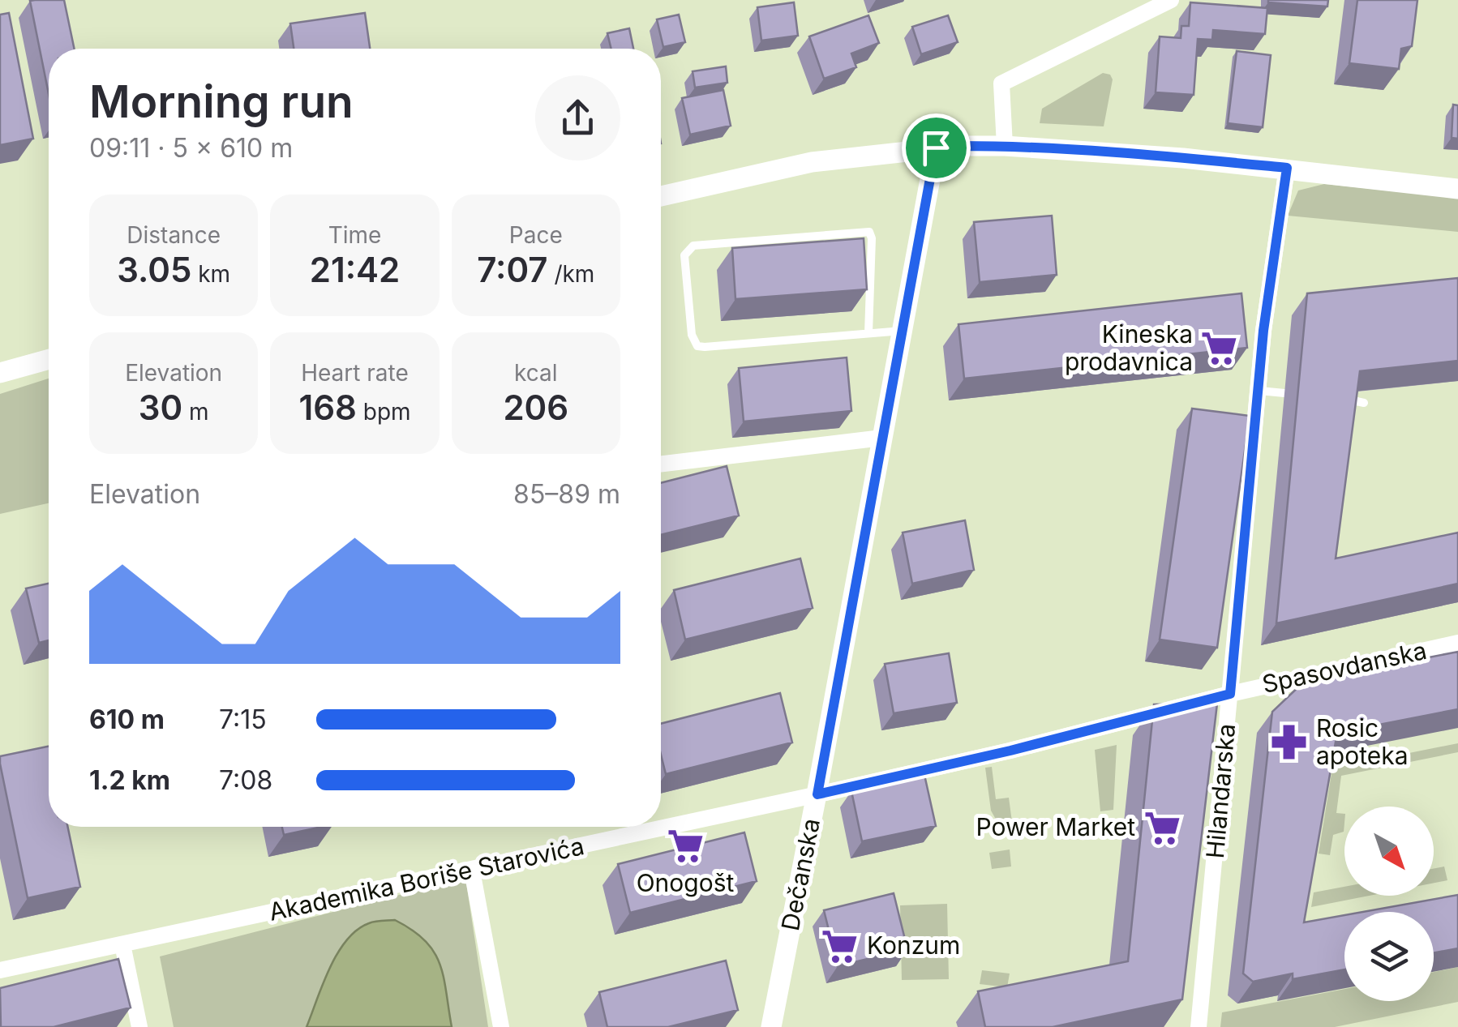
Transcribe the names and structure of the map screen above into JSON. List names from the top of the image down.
{
  "streets": {
    "street": [
      "Spasovdanska",
      "Hilandarska",
      "Dečanska",
      "Akademika Boriše Starovića"
    ]
  },
  "crossings": [
    ["Spasovdanska", "Hilandarska"],
    ["Spasovdanska", "Akademika Boriše Starovića"],
    ["Hilandarska", "Akademika Boriše Starovića"],
    ["Dečanska", "Akademika Boriše Starovića"]
  ],
  "places": {
    "supermarket": [
      "Kineska prodavnica",
      "Power Market",
      "Onogošt",
      "Konzum"
    ],
    "pharmacy": ["Rosic apoteka"]
  },
  "north": "bottom right",
  "page": {
    "heading": ["Morning run", "09:11 · 5 × 610 m"],
    "stats": [
      ["Distance", "3.05 km"],
      ["Time", "21:42"],
      ["Pace", "7:07 /km"],
      ["Elevation", "30 m"],
      ["Heart rate", "168 bpm"],
      ["kcal", "206"]
    ],
    "chart": ["Elevation", "85–89 m"],
    "list": [
      {
        "name": "610 m",
        "note": "7:15"
      },
      {
        "name": "1.2 km",
        "note": "7:08"
      }
    ]
  }
}
